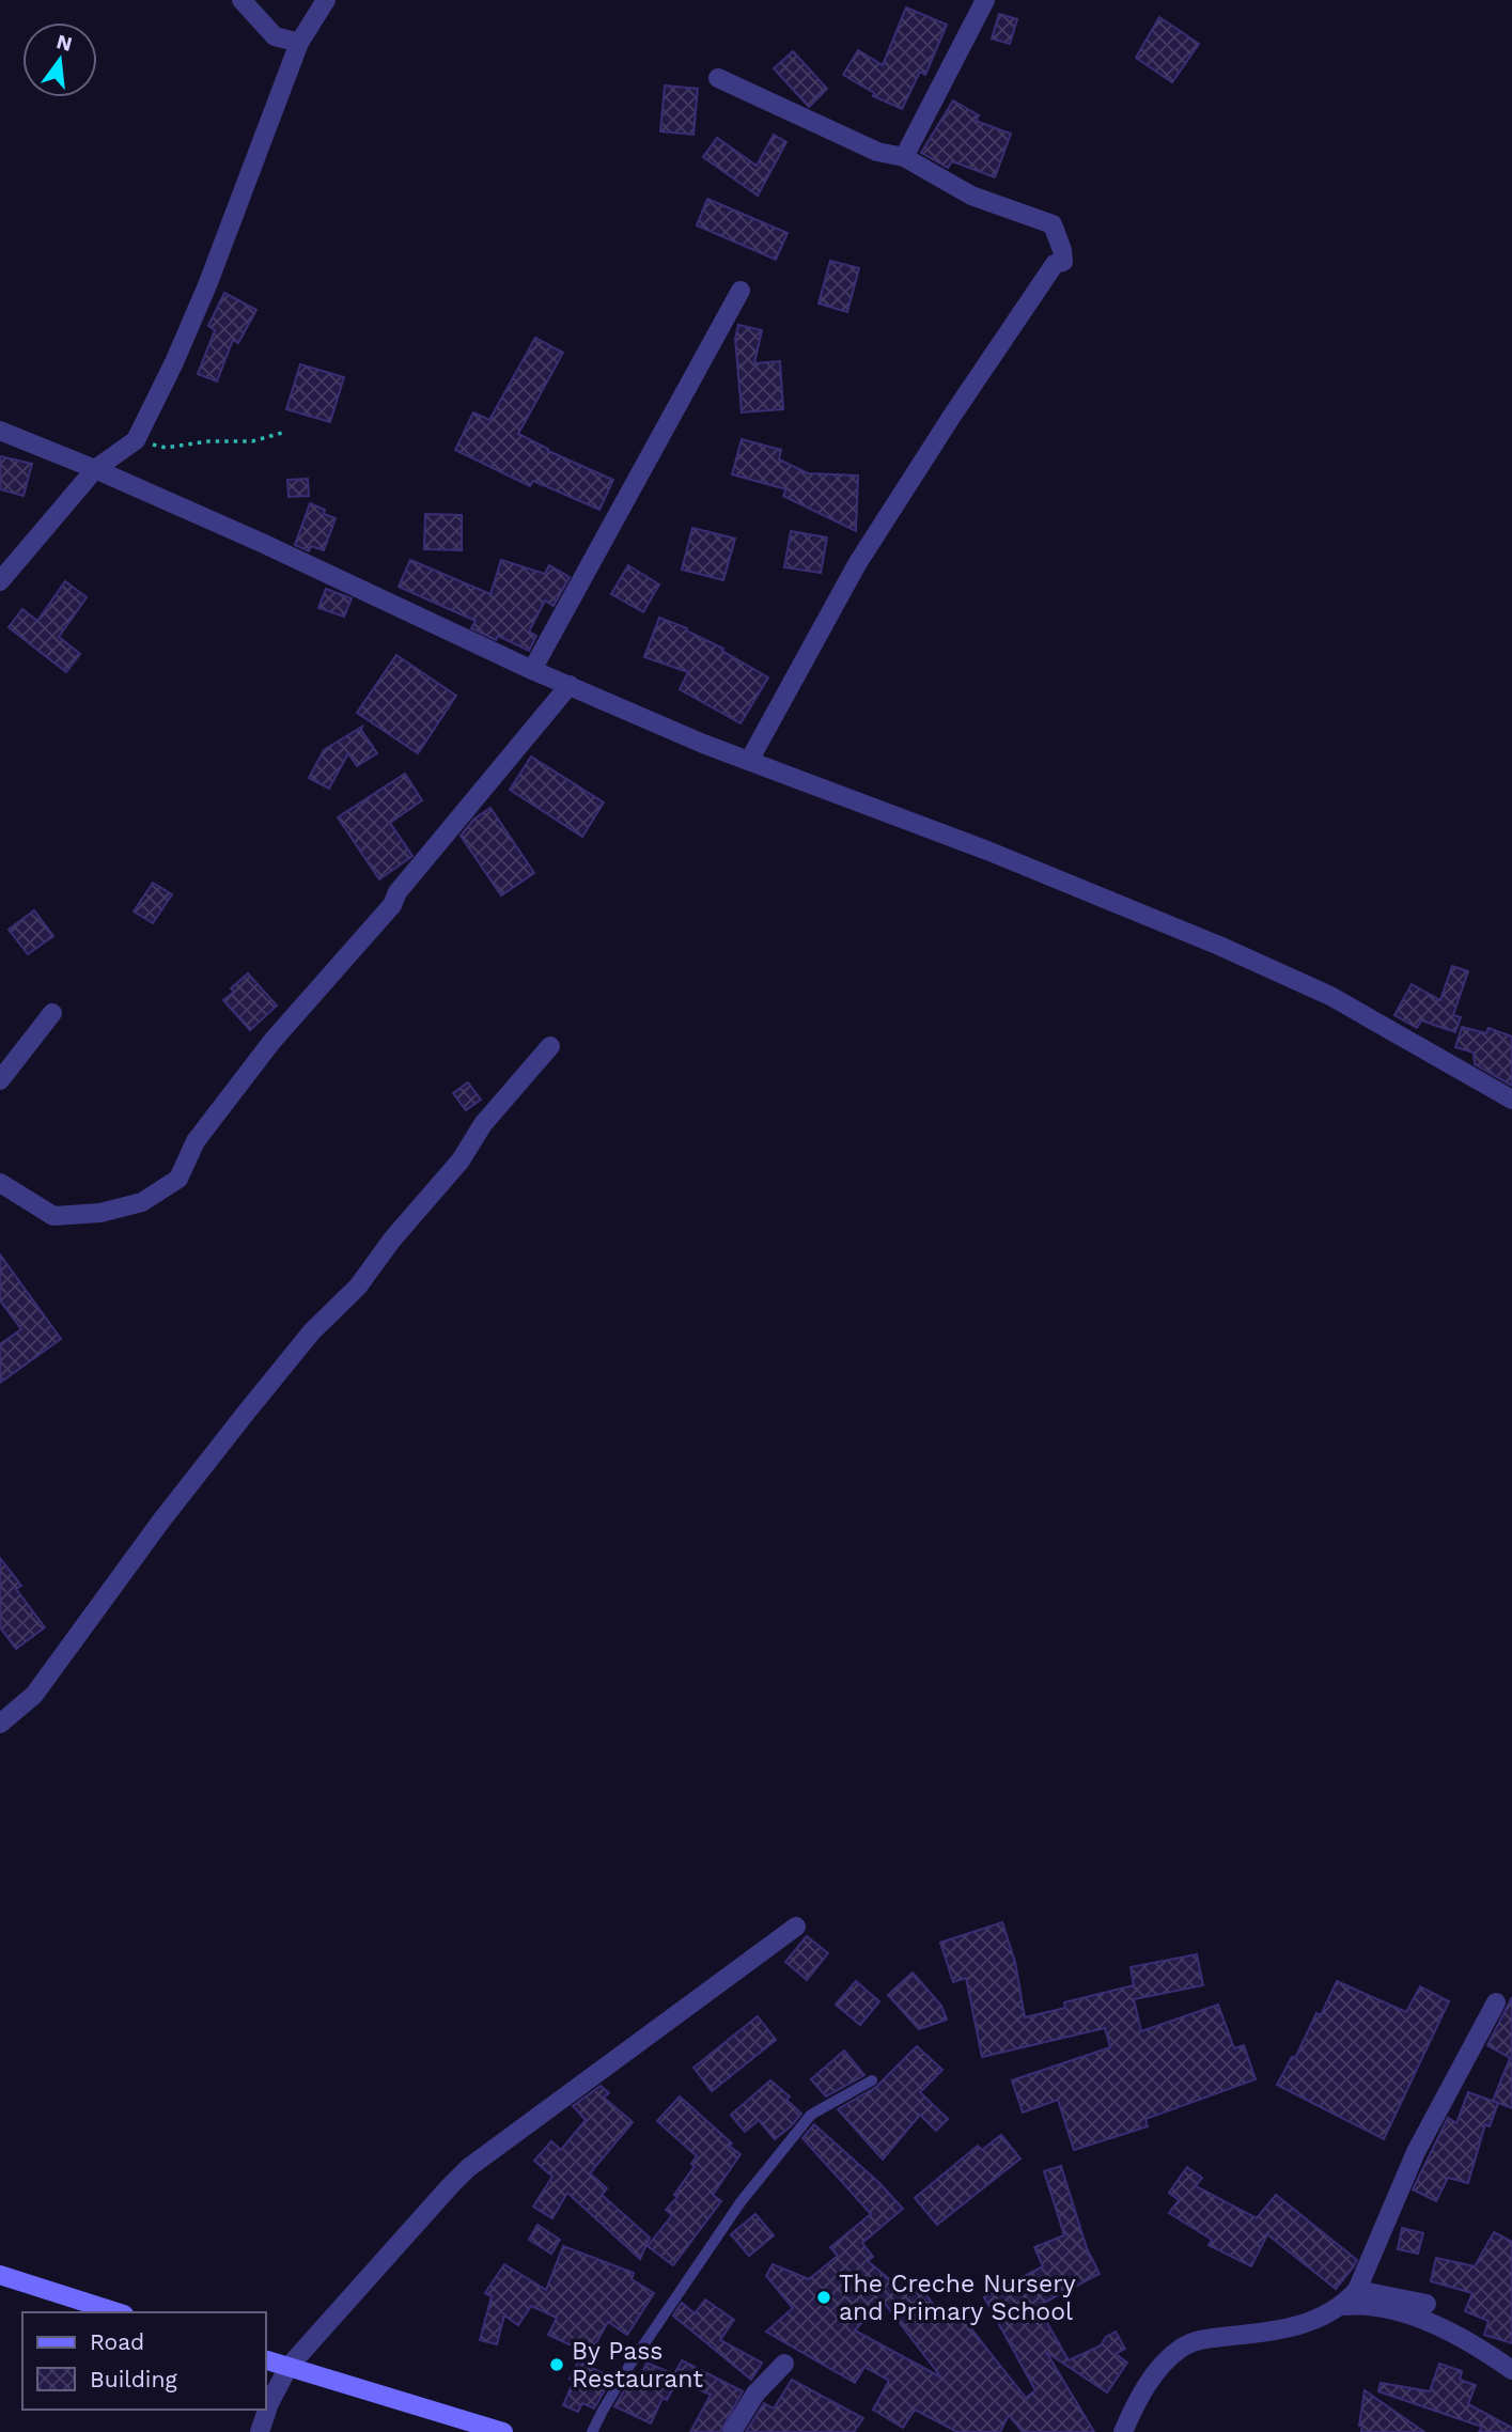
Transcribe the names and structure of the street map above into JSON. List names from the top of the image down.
{
  "places": ["The Creche Nursery and Primary School", "By Pass Restaurant"],
  "legend": ["Road", "Building"],
  "north": "top"
}
